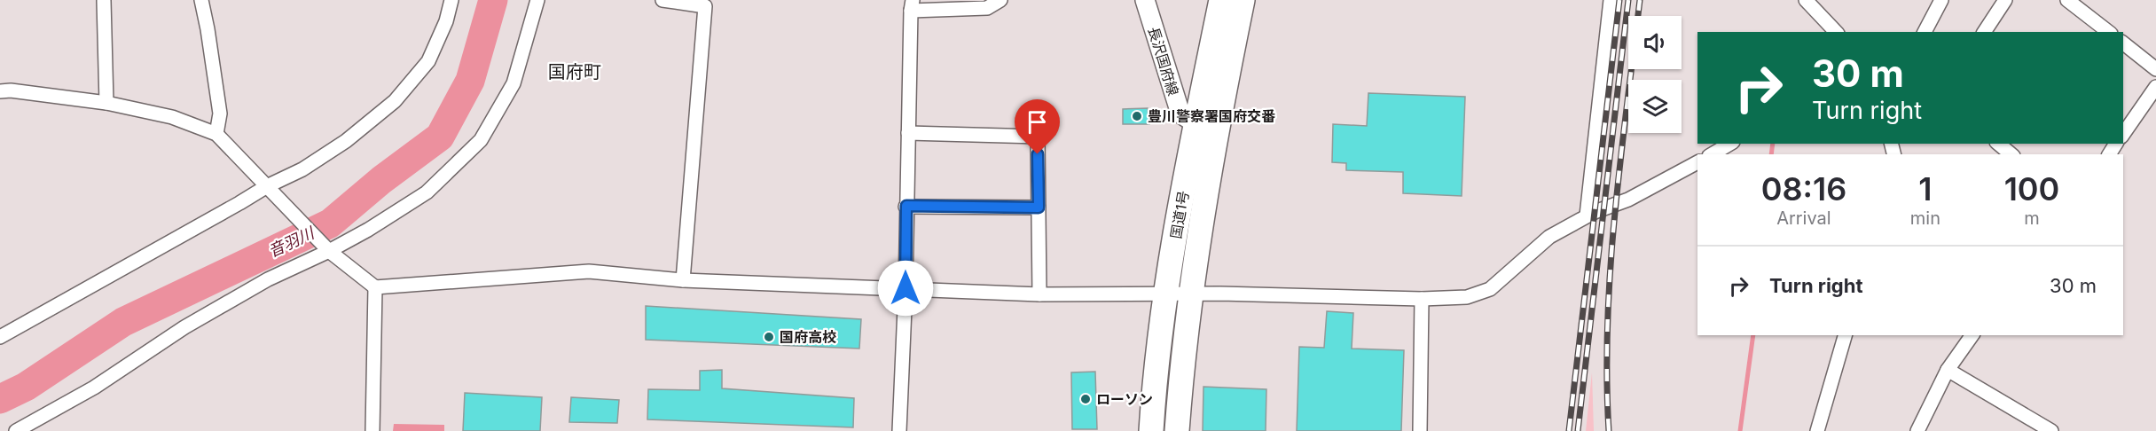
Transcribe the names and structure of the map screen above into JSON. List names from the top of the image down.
{
  "streets": {
    "highway": ["国道1号"],
    "main road": ["長沢国府線"]
  },
  "crossings": [
    ["長沢国府線", "国道1号"]
  ],
  "districts": ["国府町"],
  "water": ["音羽川"],
  "places": ["豊川警察署国府交番", "国府高校", "ローソン"],
  "page": {
    "turn": ["30 m", "Turn right"],
    "eta": [
      "08:16",
      "Arrival",
      "1",
      "min",
      "100",
      "m"
    ],
    "list": [
      {
        "name": "Turn right",
        "value": "30 m"
      }
    ]
  }
}
